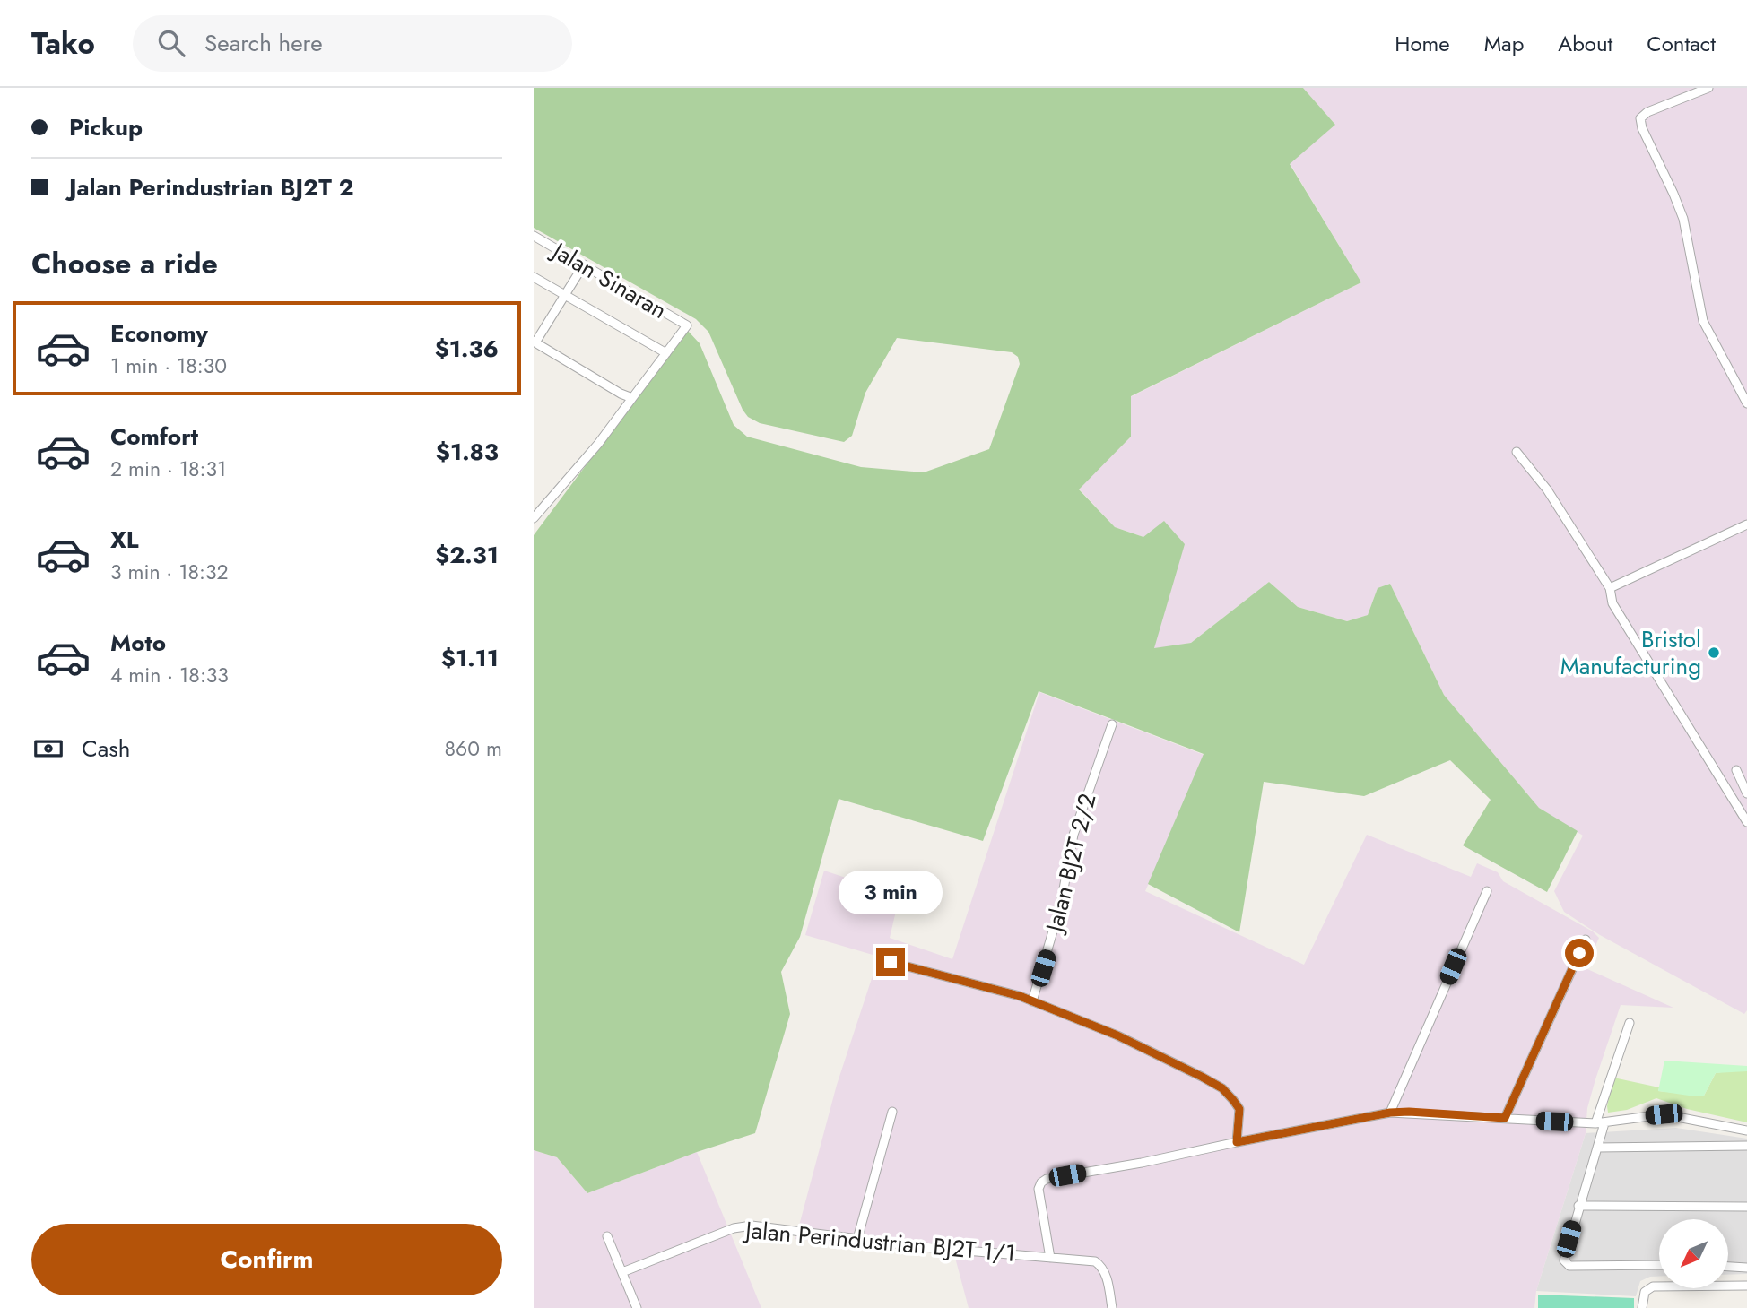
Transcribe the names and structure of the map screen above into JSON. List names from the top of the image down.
{
  "streets": {
    "street": ["Jalan Sinaran", "Jalan BJ2T 2/2", "Jalan Perindustrian BJ2T 1/1"]
  },
  "places": ["Bristol Manufacturing"],
  "north": "bottom left",
  "page": {
    "header": "Tako",
    "search": "Search here",
    "nav": [
      "Home",
      "Map",
      "About",
      "Contact"
    ],
    "banner": ["Pickup", "Jalan Perindustrian BJ2T 2"],
    "heading": "Choose a ride",
    "list": [
      {
        "name": "Economy",
        "note": "1 min · 18:30",
        "value": "$1.36"
      },
      {
        "name": "Comfort",
        "note": "2 min · 18:31",
        "value": "$1.83"
      },
      {
        "name": "XL",
        "note": "3 min · 18:32",
        "value": "$2.31"
      },
      {
        "name": "Moto",
        "note": "4 min · 18:33",
        "value": "$1.11"
      }
    ],
    "pay": ["Cash", "860 m"],
    "bubble": "3 min",
    "buttons": "Confirm"
  }
}
